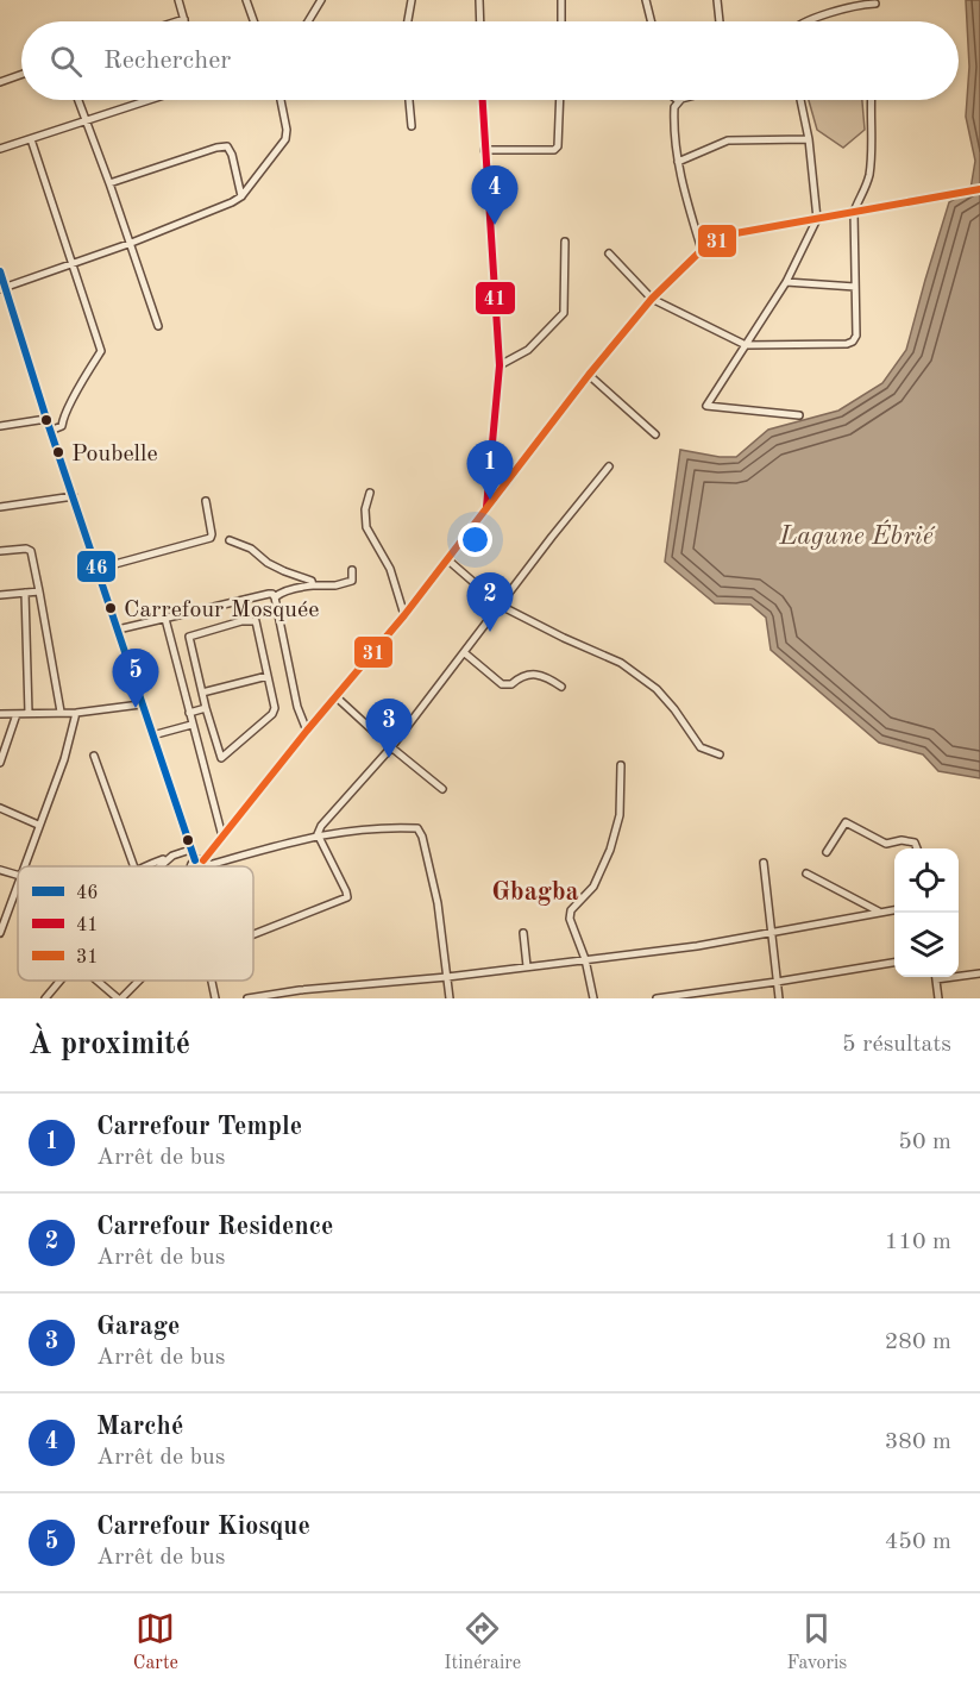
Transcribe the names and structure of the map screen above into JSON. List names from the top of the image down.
{
  "districts": ["Gbagba"],
  "water": ["Lagune Ébrié"],
  "places": ["Poubelle", "Carrefour Mosquée"],
  "lines": ["transit line 41", "transit line 31", "transit line 46"],
  "legend": ["46", "41", "31"],
  "page": {
    "search": "Rechercher",
    "pins": [
      "4",
      "1",
      "2",
      "5",
      "3"
    ],
    "heading": ["À proximité", "5 résultats"],
    "list": [
      {
        "mark": "1",
        "name": "Carrefour Temple",
        "note": "Arrêt de bus",
        "value": "50 m"
      },
      {
        "mark": "2",
        "name": "Carrefour Residence",
        "note": "Arrêt de bus",
        "value": "110 m"
      },
      {
        "mark": "3",
        "name": "Garage",
        "note": "Arrêt de bus",
        "value": "280 m"
      },
      {
        "mark": "4",
        "name": "Marché",
        "note": "Arrêt de bus",
        "value": "380 m"
      },
      {
        "mark": "5",
        "name": "Carrefour Kiosque",
        "note": "Arrêt de bus",
        "value": "450 m"
      }
    ],
    "nav": ["Carte", "Itinéraire", "Favoris"]
  }
}
